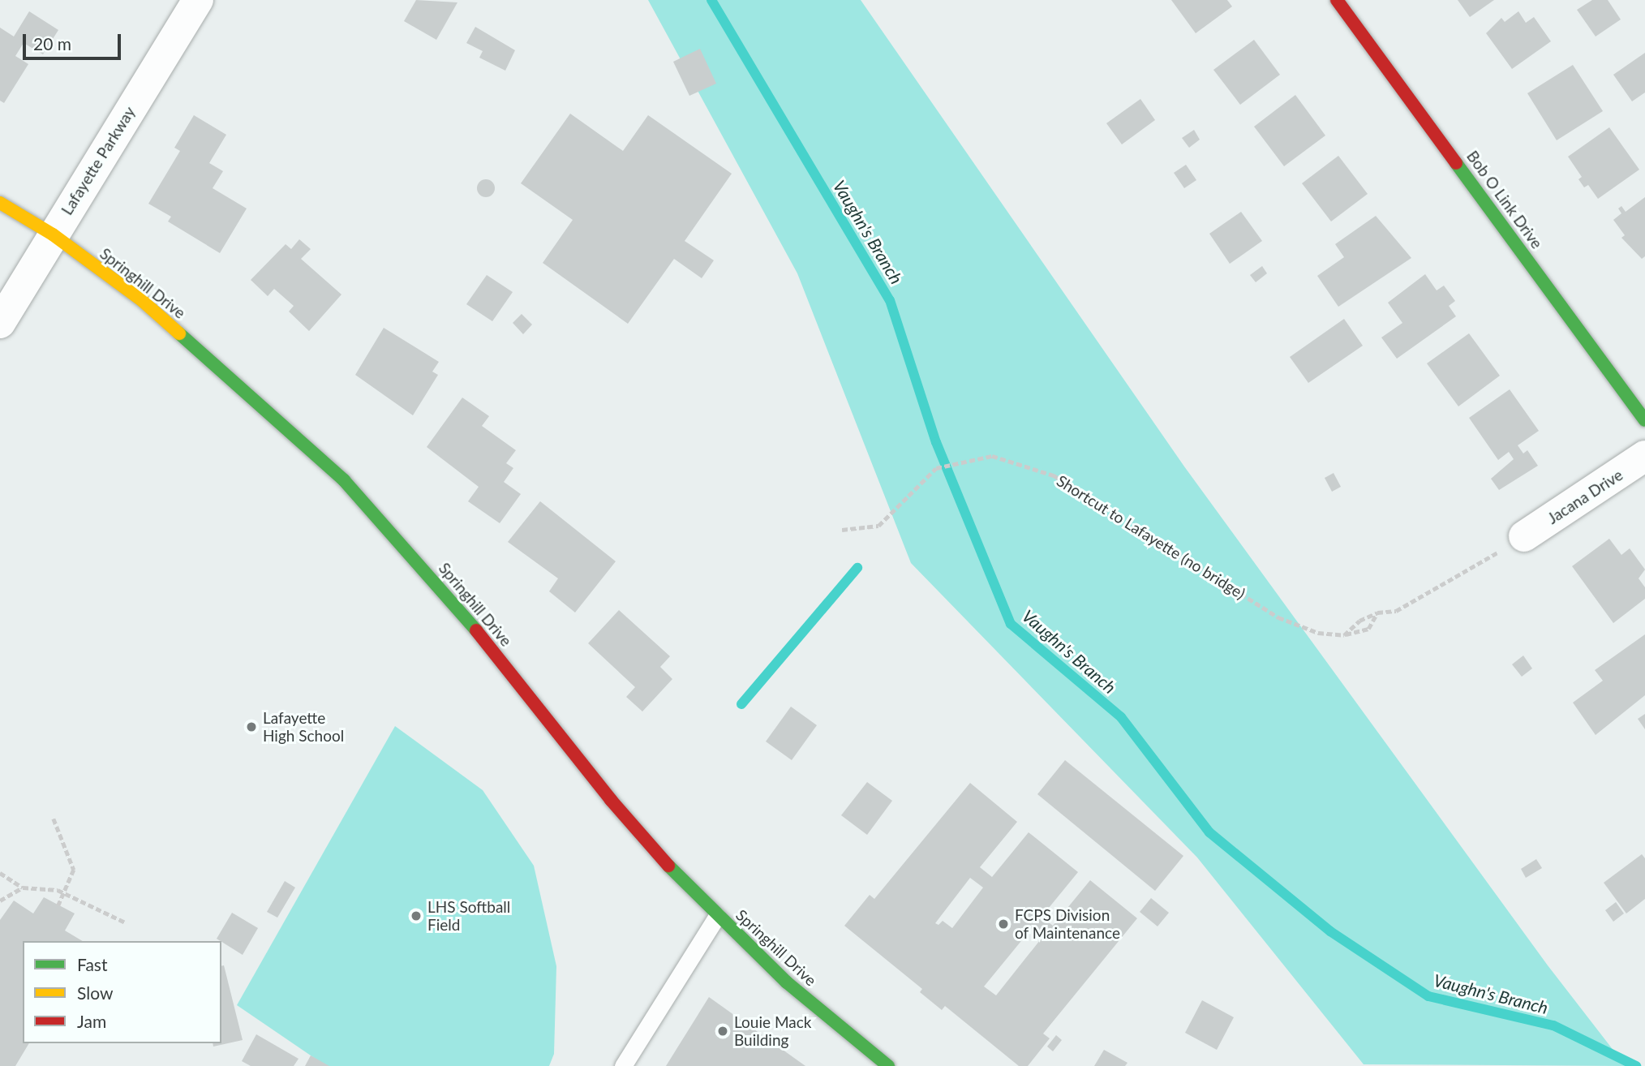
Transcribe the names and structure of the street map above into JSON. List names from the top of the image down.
{
  "streets": {
    "street": [
      "Lafayette Parkway",
      "Bob O Link Drive",
      "Springhill Drive",
      "Jacana Drive"
    ],
    "path": ["Shortcut to Lafayette (no bridge)"]
  },
  "crossings": [
    ["Lafayette Parkway", "Springhill Drive"]
  ],
  "water": ["Vaughn's Branch"],
  "places": [
    "Lafayette High School",
    "LHS Softball Field",
    "FCPS Division of Maintenance",
    "Louie Mack Building"
  ],
  "legend": ["Fast", "Slow", "Jam"],
  "scale_bar": "20 m"
}
